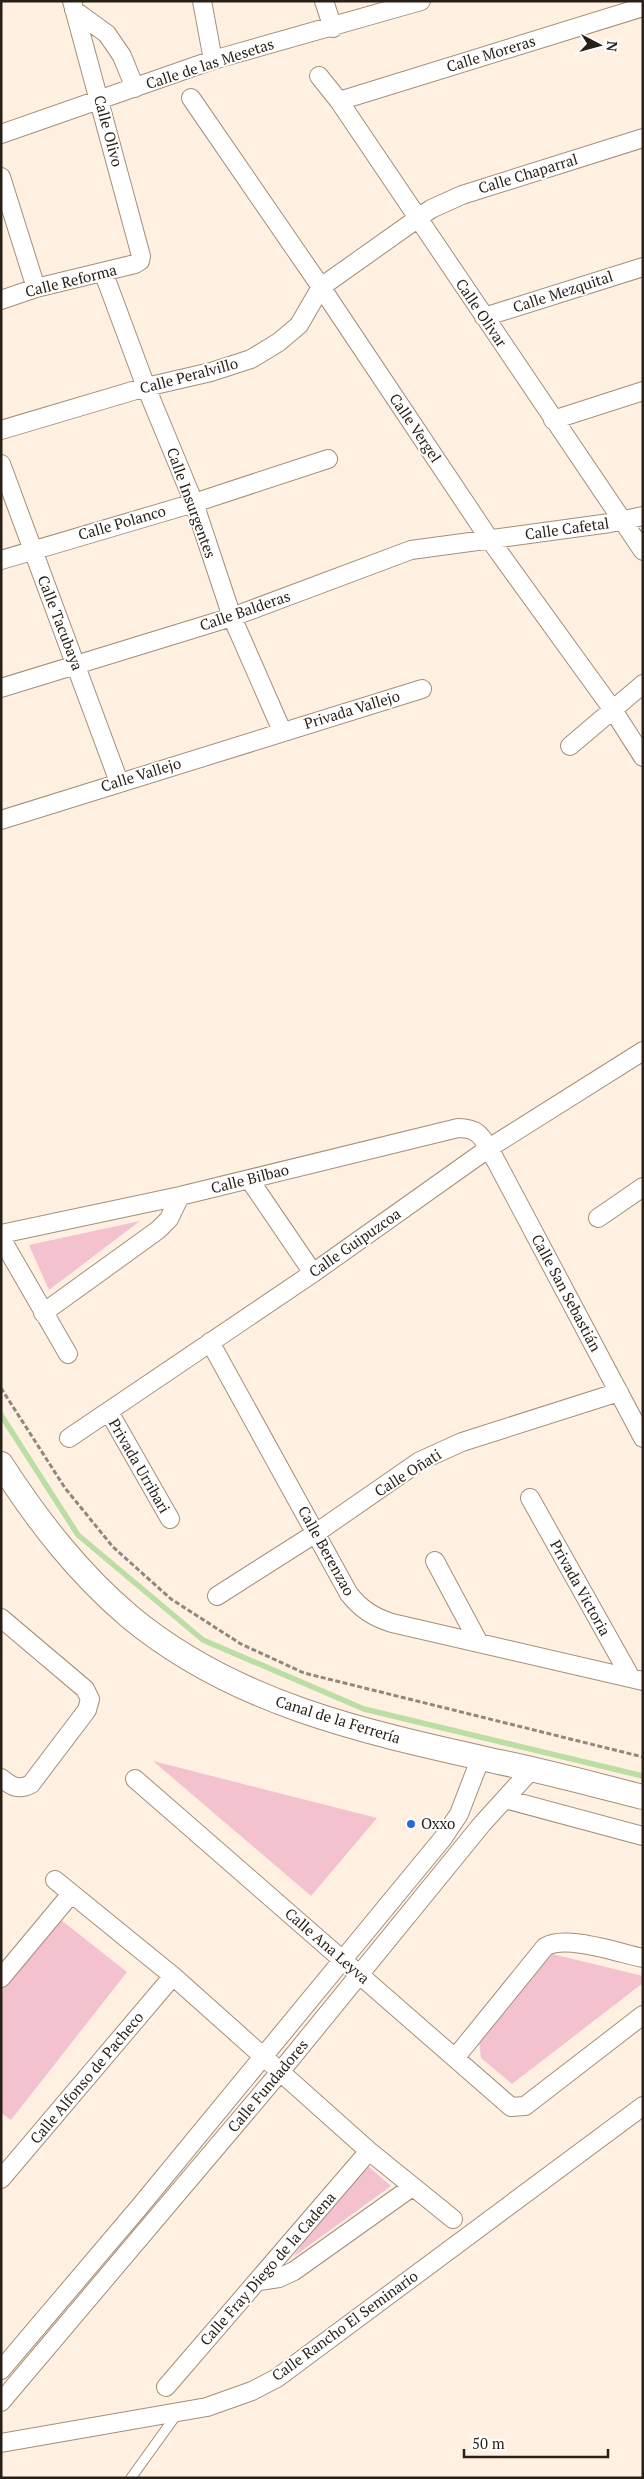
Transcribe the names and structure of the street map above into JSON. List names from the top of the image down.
{
  "streets": {
    "street": [
      "Calle Moreras",
      "Calle de las Mesetas",
      "Calle Olivo",
      "Calle Chaparral",
      "Calle Reforma",
      "Calle Mezquital",
      "Calle Olivar",
      "Calle Peralvillo",
      "Calle Vergel",
      "Calle Insurgentes",
      "Calle Polanco",
      "Calle Cafetal",
      "Calle Balderas",
      "Calle Tacubaya",
      "Privada Vallejo",
      "Calle Vallejo",
      "Calle Bilbao",
      "Calle Guipuzcoa",
      "Calle San Sebastián",
      "Privada Urribari",
      "Calle Oñati",
      "Calle Berenzao",
      "Privada Victoria",
      "Canal de la Ferrería",
      "Calle Ana Leyva",
      "Calle Alfonso de Pacheco",
      "Calle Fundadores",
      "Calle Fray Diego de la Cadena",
      "Calle Rancho El Seminario"
    ]
  },
  "crossings": [
    ["Calle Moreras", "Calle Olivar"],
    ["Calle de las Mesetas", "Calle Olivo"],
    ["Calle Olivo", "Calle Reforma"],
    ["Calle Chaparral", "Calle Olivar"],
    ["Calle Chaparral", "Calle Peralvillo"],
    ["Calle Reforma", "Calle Insurgentes"],
    ["Calle Mezquital", "Calle Olivar"],
    ["Calle Olivar", "Calle Peralvillo"],
    ["Calle Olivar", "Calle Cafetal"],
    ["Calle Peralvillo", "Calle Vergel"],
    ["Calle Peralvillo", "Calle Insurgentes"],
    ["Calle Vergel", "Calle Cafetal"],
    ["Calle Vergel", "Calle Balderas"],
    ["Calle Insurgentes", "Calle Polanco"],
    ["Calle Insurgentes", "Calle Balderas"],
    ["Calle Insurgentes", "Privada Vallejo"],
    ["Calle Insurgentes", "Calle Vallejo"],
    ["Calle Polanco", "Calle Tacubaya"],
    ["Calle Cafetal", "Calle Balderas"],
    ["Calle Balderas", "Calle Tacubaya"],
    ["Calle Tacubaya", "Calle Vallejo"],
    ["Privada Vallejo", "Calle Vallejo"],
    ["Calle Bilbao", "Calle Guipuzcoa"],
    ["Calle Bilbao", "Calle San Sebastián"],
    ["Calle Guipuzcoa", "Calle San Sebastián"],
    ["Calle Guipuzcoa", "Privada Urribari"],
    ["Calle Guipuzcoa", "Calle Berenzao"],
    ["Calle San Sebastián", "Calle Oñati"],
    ["Calle Oñati", "Calle Berenzao"],
    ["Calle Berenzao", "Privada Victoria"],
    ["Canal de la Ferrería", "Calle Fundadores"],
    ["Calle Ana Leyva", "Calle Fundadores"]
  ],
  "places": ["Oxxo"],
  "scale_bar": "50 m",
  "north": "right"
}
